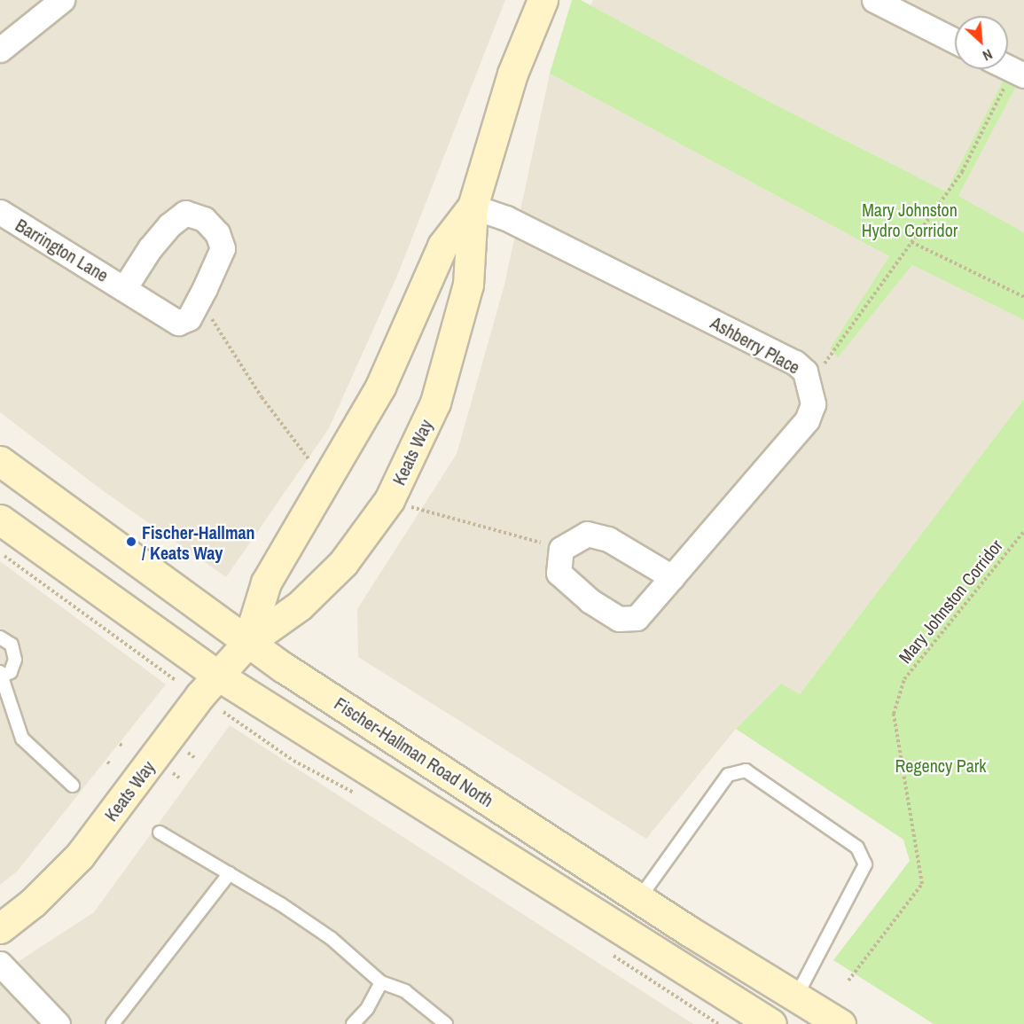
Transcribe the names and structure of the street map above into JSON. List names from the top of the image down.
{
  "streets": {
    "main road": ["Keats Way", "Fischer-Hallman Road North"],
    "street": ["Barrington Lane", "Ashberry Place"],
    "path": ["Mary Johnston Corridor"]
  },
  "crossings": [
    ["Ashberry Place", "Keats Way"],
    ["Keats Way", "Fischer-Hallman Road North"]
  ],
  "parks": ["Mary Johnston Hydro Corridor", "Regency Park"],
  "places": ["Fischer-Hallman / Keats Way"],
  "north": "bottom right"
}
